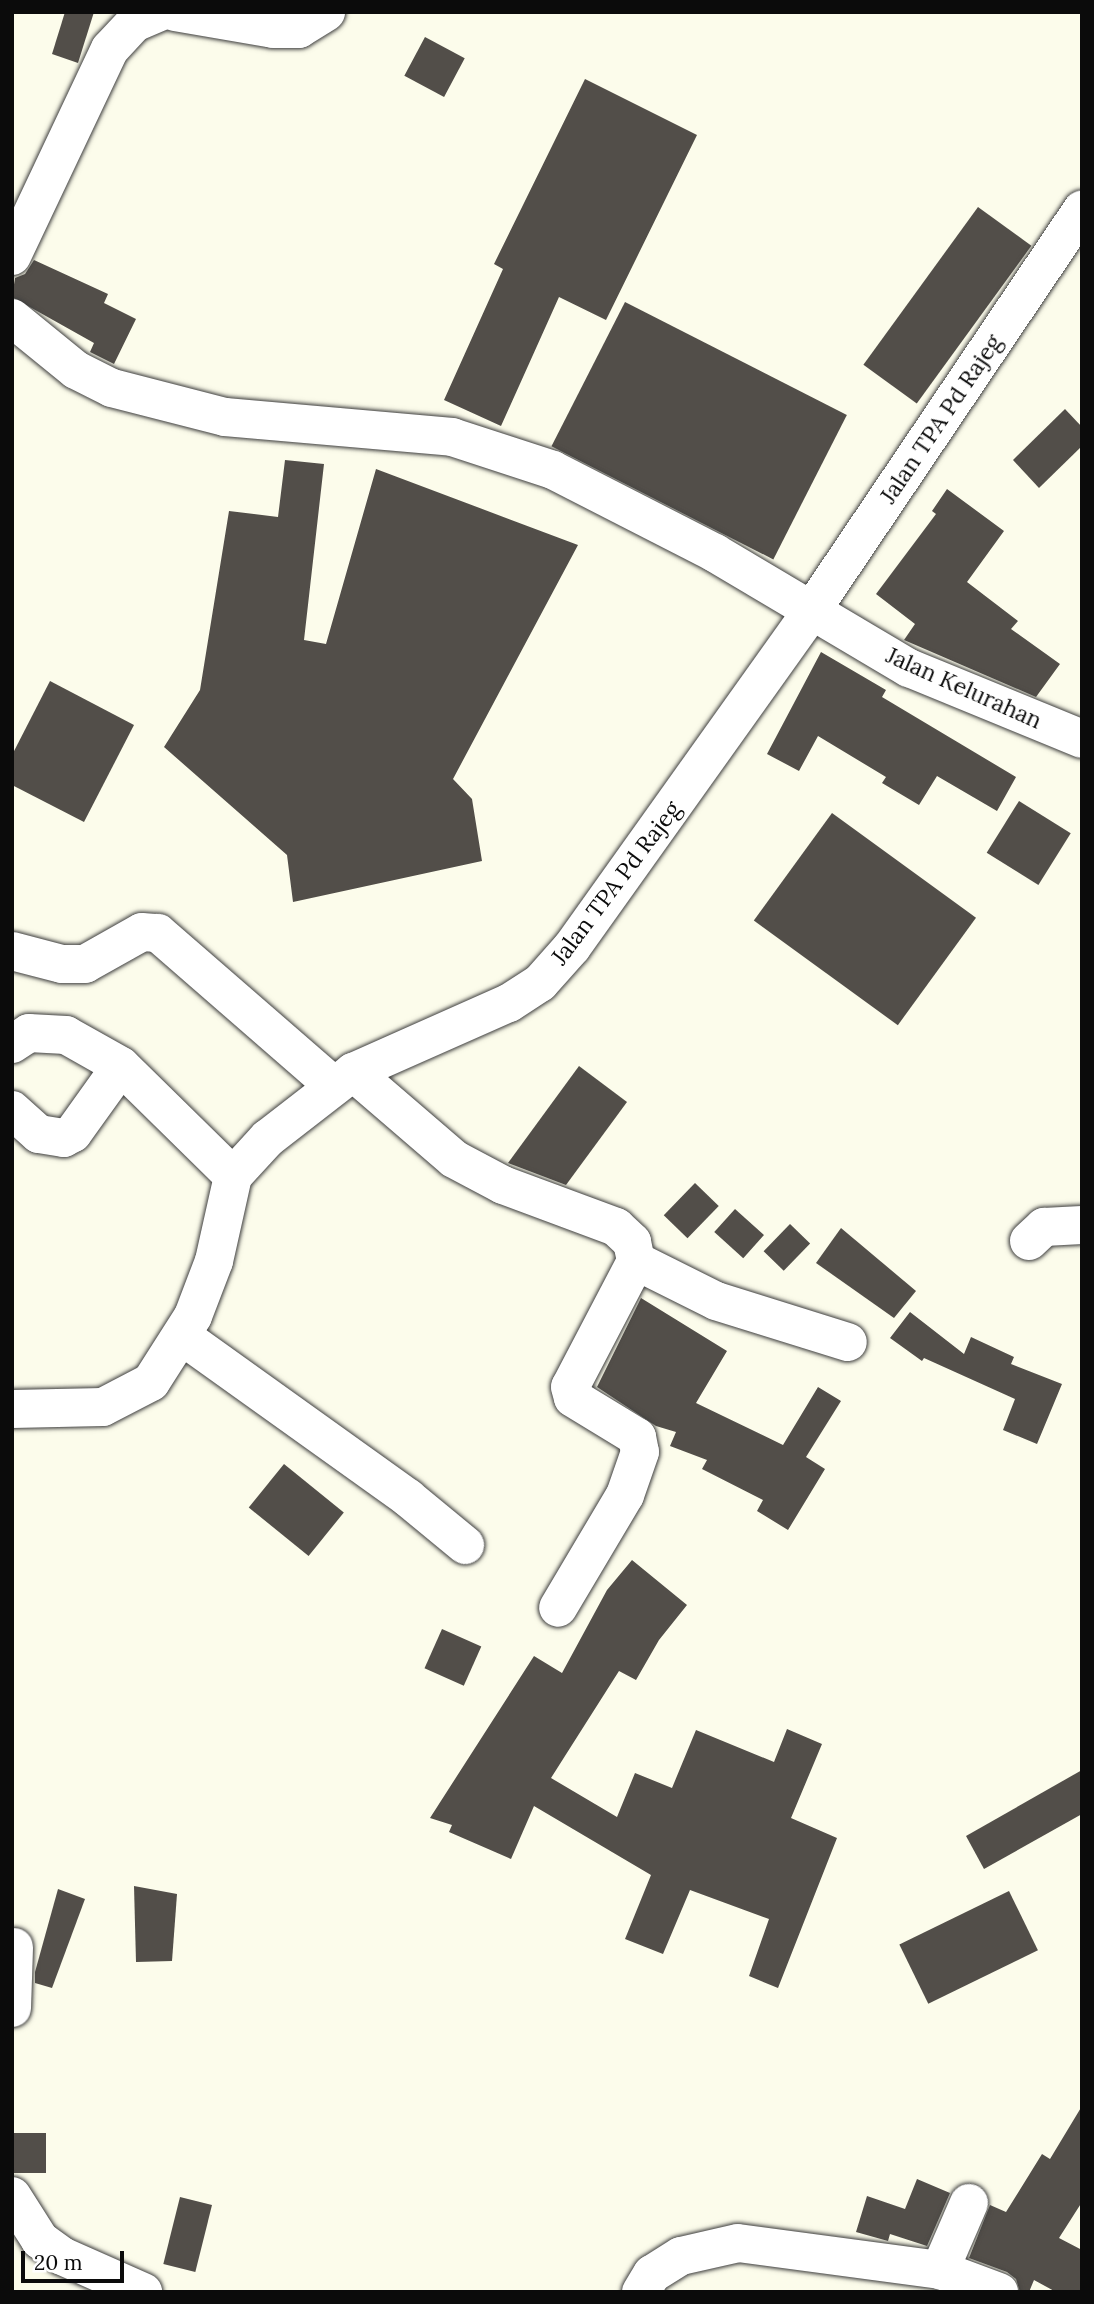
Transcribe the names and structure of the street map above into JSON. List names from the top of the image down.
{
  "streets": {
    "street": ["Jalan TPA Pd Rajeg", "Jalan Kelurahan"]
  },
  "crossings": [
    ["Jalan TPA Pd Rajeg", "Jalan Kelurahan"]
  ],
  "scale_bar": "20 m"
}
